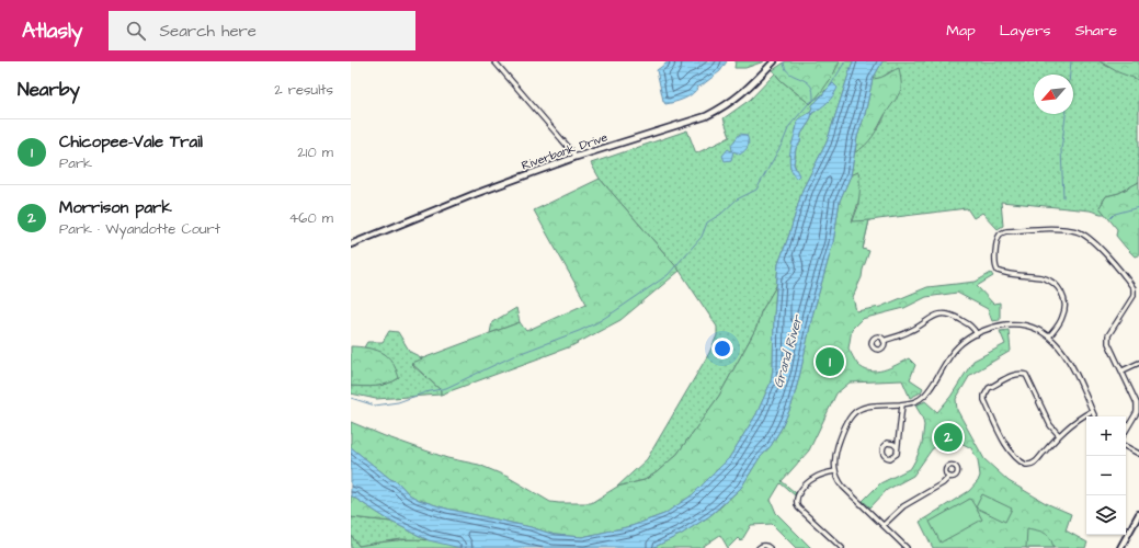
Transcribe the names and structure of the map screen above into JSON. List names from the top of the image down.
{
  "streets": {
    "street": ["Riverbank Drive"]
  },
  "water": ["Grand River"],
  "north": "bottom left",
  "page": {
    "header": "Atlasly",
    "search": "Search here",
    "nav": ["Map", "Layers", "Share"],
    "heading": ["Nearby", "2 results"],
    "list": [
      {
        "mark": "1",
        "name": "Chicopee-Vale Trail",
        "note": "Park",
        "value": "210 m"
      },
      {
        "mark": "2",
        "name": "Morrison park",
        "note": "Park · Wyandotte Court",
        "value": "460 m"
      }
    ],
    "pins": ["1", "2"],
    "map_buttons": ["+", "−"]
  }
}
